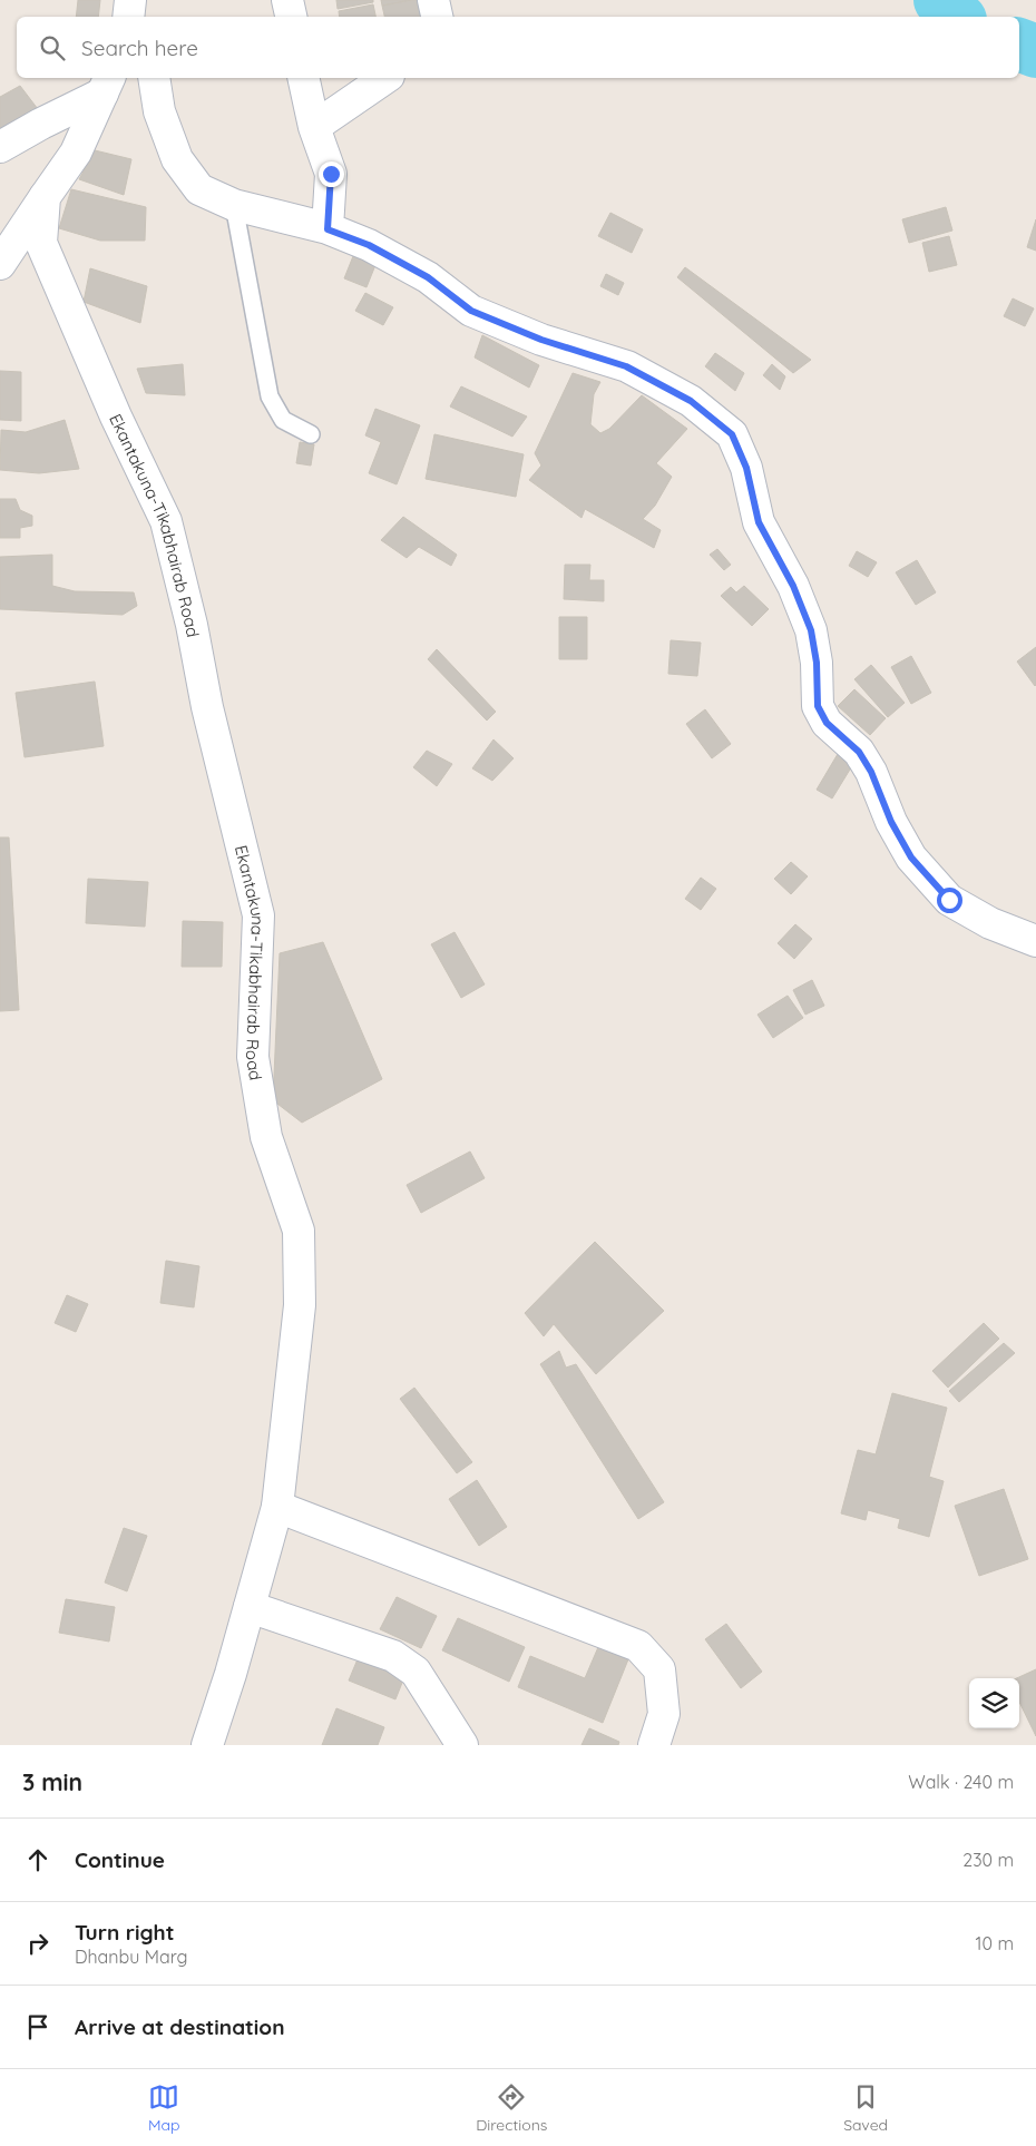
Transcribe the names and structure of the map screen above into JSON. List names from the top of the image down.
{
  "streets": {
    "street": ["Ekantakuna-Tikabhairab Road"]
  },
  "page": {
    "search": "Search here",
    "heading": ["3 min", "Walk · 240 m"],
    "list": [
      ["Continue", "230 m"],
      ["Turn right", "Dhanbu Marg", "10 m"],
      "Arrive at destination"
    ],
    "nav": ["Map", "Directions", "Saved"]
  }
}
